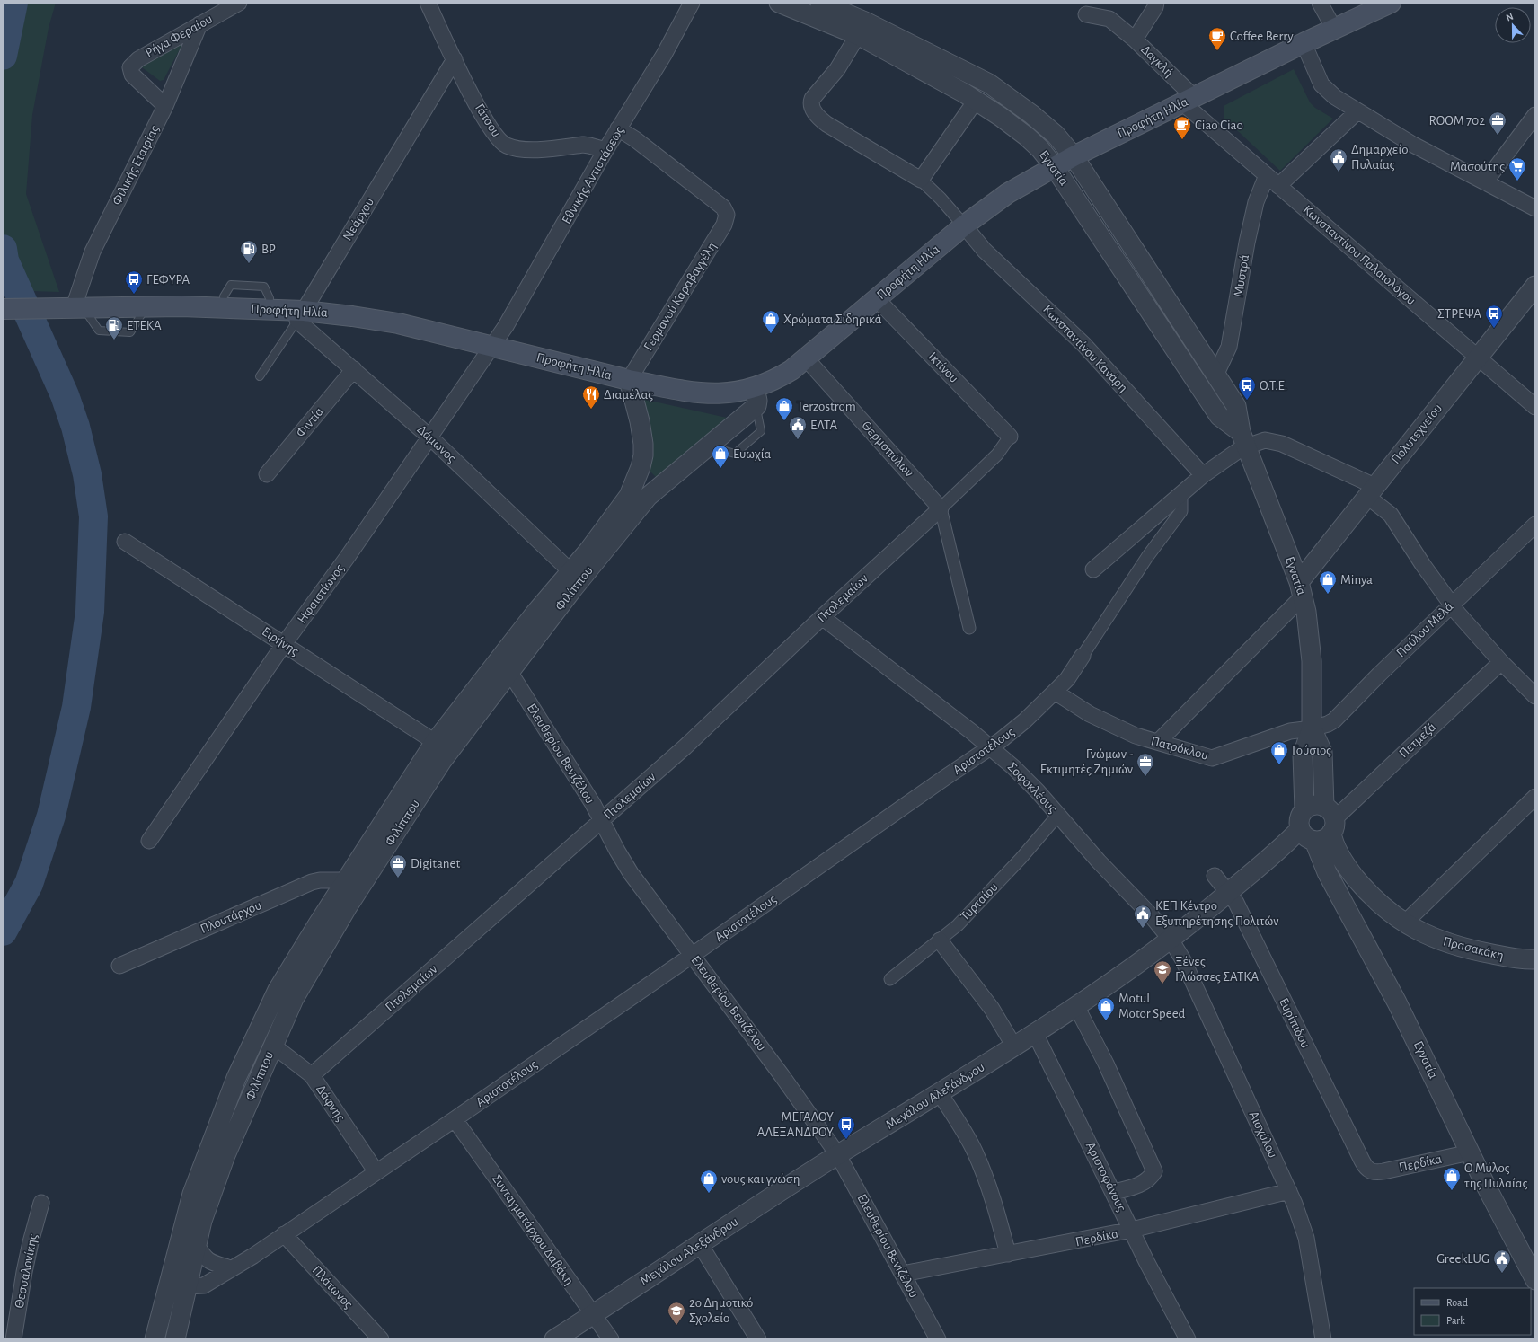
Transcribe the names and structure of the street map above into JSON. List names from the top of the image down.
{
  "streets": {
    "main road": ["Προφήτη Ηλία"],
    "street": [
      "Ρήγα Φεραίου",
      "Δαγκλή",
      "Γάτσου",
      "Φιλικής Εταιρίας",
      "Εγνατία",
      "Εθνικής Αντιστάσεως",
      "Νεάρχου",
      "Κωνσταντίνου Παλαιολόγου",
      "Μυστρά",
      "Γερμανού Καραβαγγέλη",
      "Κωνσταντίνου Κανάρη",
      "Ικτίνου",
      "Φιντία",
      "Πολυτεχνείου",
      "Δάμωνος",
      "Θερμοπύλων",
      "Φιλίππου",
      "Ηφαιστίωνος",
      "Πτολεμαίων",
      "Παύλου Μελά",
      "Ειρήνης",
      "Πετμεζά",
      "Πατρόκλου",
      "Αριστοτέλους",
      "Ελευθερίου Βενιζέλου",
      "Σοφοκλέους",
      "Τυρταίου",
      "Πλουτάρχου",
      "Πρασακάκη",
      "Ευρίπιδου",
      "Μεγάλου Αλεξάνδρου",
      "Δάφνης",
      "Αισχύλου",
      "Περδίκα",
      "Αριστοφάνους",
      "Συνταγματάρχου Δαβάκη",
      "Θεσσαλονίκης",
      "Πλάτωνος"
    ]
  },
  "crossings": [
    ["Ρήγα Φεραίου", "Φιλικής Εταιρίας"],
    ["Δαγκλή", "Προφήτη Ηλία"],
    ["Δαγκλή", "Κωνσταντίνου Παλαιολόγου"],
    ["Προφήτη Ηλία", "Φιλικής Εταιρίας"],
    ["Προφήτη Ηλία", "Εγνατία"],
    ["Προφήτη Ηλία", "Εθνικής Αντιστάσεως"],
    ["Προφήτη Ηλία", "Νεάρχου"],
    ["Προφήτη Ηλία", "Κωνσταντίνου Παλαιολόγου"],
    ["Προφήτη Ηλία", "Γερμανού Καραβαγγέλη"],
    ["Προφήτη Ηλία", "Κωνσταντίνου Κανάρη"],
    ["Προφήτη Ηλία", "Ικτίνου"],
    ["Προφήτη Ηλία", "Δάμωνος"],
    ["Προφήτη Ηλία", "Θερμοπύλων"],
    ["Προφήτη Ηλία", "Φιλίππου"],
    ["Προφήτη Ηλία", "Ηφαιστίωνος"],
    ["Γάτσου", "Εθνικής Αντιστάσεως"],
    ["Γάτσου", "Νεάρχου"],
    ["Εγνατία", "Μυστρά"],
    ["Εγνατία", "Πολυτεχνείου"],
    ["Εγνατία", "Παύλου Μελά"],
    ["Εγνατία", "Πετμεζά"],
    ["Εγνατία", "Πατρόκλου"],
    ["Εγνατία", "Πρασακάκη"],
    ["Εγνατία", "Μεγάλου Αλεξάνδρου"],
    ["Εγνατία", "Περδίκα"],
    ["Εθνικής Αντιστάσεως", "Γερμανού Καραβαγγέλη"],
    ["Εθνικής Αντιστάσεως", "Ηφαιστίωνος"],
    ["Νεάρχου", "Δάμωνος"],
    ["Κωνσταντίνου Παλαιολόγου", "Μυστρά"],
    ["Κωνσταντίνου Παλαιολόγου", "Πολυτεχνείου"],
    ["Γερμανού Καραβαγγέλη", "Φιλίππου"],
    ["Ικτίνου", "Πτολεμαίων"],
    ["Φιντία", "Δάμωνος"],
    ["Δάμωνος", "Φιλίππου"],
    ["Δάμωνος", "Ηφαιστίωνος"],
    ["Θερμοπύλων", "Πτολεμαίων"],
    ["Φιλίππου", "Ειρήνης"],
    ["Φιλίππου", "Αριστοτέλους"],
    ["Φιλίππου", "Ελευθερίου Βενιζέλου"],
    ["Φιλίππου", "Πλουτάρχου"],
    ["Φιλίππου", "Δάφνης"],
    ["Ηφαιστίωνος", "Ειρήνης"],
    ["Πτολεμαίων", "Ελευθερίου Βενιζέλου"],
    ["Πτολεμαίων", "Σοφοκλέους"],
    ["Πτολεμαίων", "Δάφνης"],
    ["Παύλου Μελά", "Πατρόκλου"],
    ["Πετμεζά", "Πρασακάκη"],
    ["Πετμεζά", "Μεγάλου Αλεξάνδρου"],
    ["Πατρόκλου", "Αριστοτέλους"],
    ["Αριστοτέλους", "Ελευθερίου Βενιζέλου"],
    ["Αριστοτέλους", "Σοφοκλέους"],
    ["Αριστοτέλους", "Δάφνης"],
    ["Αριστοτέλους", "Συνταγματάρχου Δαβάκη"],
    ["Αριστοτέλους", "Πλάτωνος"],
    ["Ελευθερίου Βενιζέλου", "Μεγάλου Αλεξάνδρου"],
    ["Ελευθερίου Βενιζέλου", "Περδίκα"],
    ["Σοφοκλέους", "Τυρταίου"],
    ["Σοφοκλέους", "Μεγάλου Αλεξάνδρου"],
    ["Σοφοκλέους", "Αισχύλου"],
    ["Πρασακάκη", "Μεγάλου Αλεξάνδρου"],
    ["Ευρίπιδου", "Μεγάλου Αλεξάνδρου"],
    ["Ευρίπιδου", "Περδίκα"],
    ["Μεγάλου Αλεξάνδρου", "Αισχύλου"],
    ["Μεγάλου Αλεξάνδρου", "Αριστοφάνους"],
    ["Μεγάλου Αλεξάνδρου", "Συνταγματάρχου Δαβάκη"],
    ["Αισχύλου", "Περδίκα"],
    ["Περδίκα", "Αριστοφάνους"]
  ],
  "places": {
    "cafe": ["Coffee Berry", "Ciao Ciao"],
    "office": ["ROOM 702", "Γνώμων - Εκτιμητές Ζημιών", "Digitanet"],
    "public building": [
      "Δημαρχείο Πυλαίας",
      "ΕΛΤΑ",
      "ΚΕΠ Κέντρο Εξυπηρέτησης Πολιτών",
      "GreekLUG"
    ],
    "supermarket": ["Μασούτης"],
    "fuel station": ["BP", "ΕΤΕΚΑ"],
    "bus stop": [
      "ΓΕΦΥΡΑ",
      "ΣΤΡΕΨΑ",
      "Ο.Τ.Ε.",
      "ΜΕΓΑΛΟΥ ΑΛΕΞΑΝΔΡΟΥ"
    ],
    "shop": [
      "Χρώματα Σιδηρικά",
      "Terzostrom",
      "Ευωχία",
      "Minya",
      "Γούσιος",
      "Motul Motor Speed",
      "Ο Μύλος της Πυλαίας",
      "νους και γνώση"
    ],
    "restaurant": ["Διαμέλας"],
    "school or university": ["Ξένες Γλώσσες ΣΑΤΚΑ", "2ο Δημοτικό Σχολείο"]
  },
  "legend": ["Road", "Park"],
  "north": "top"
}
